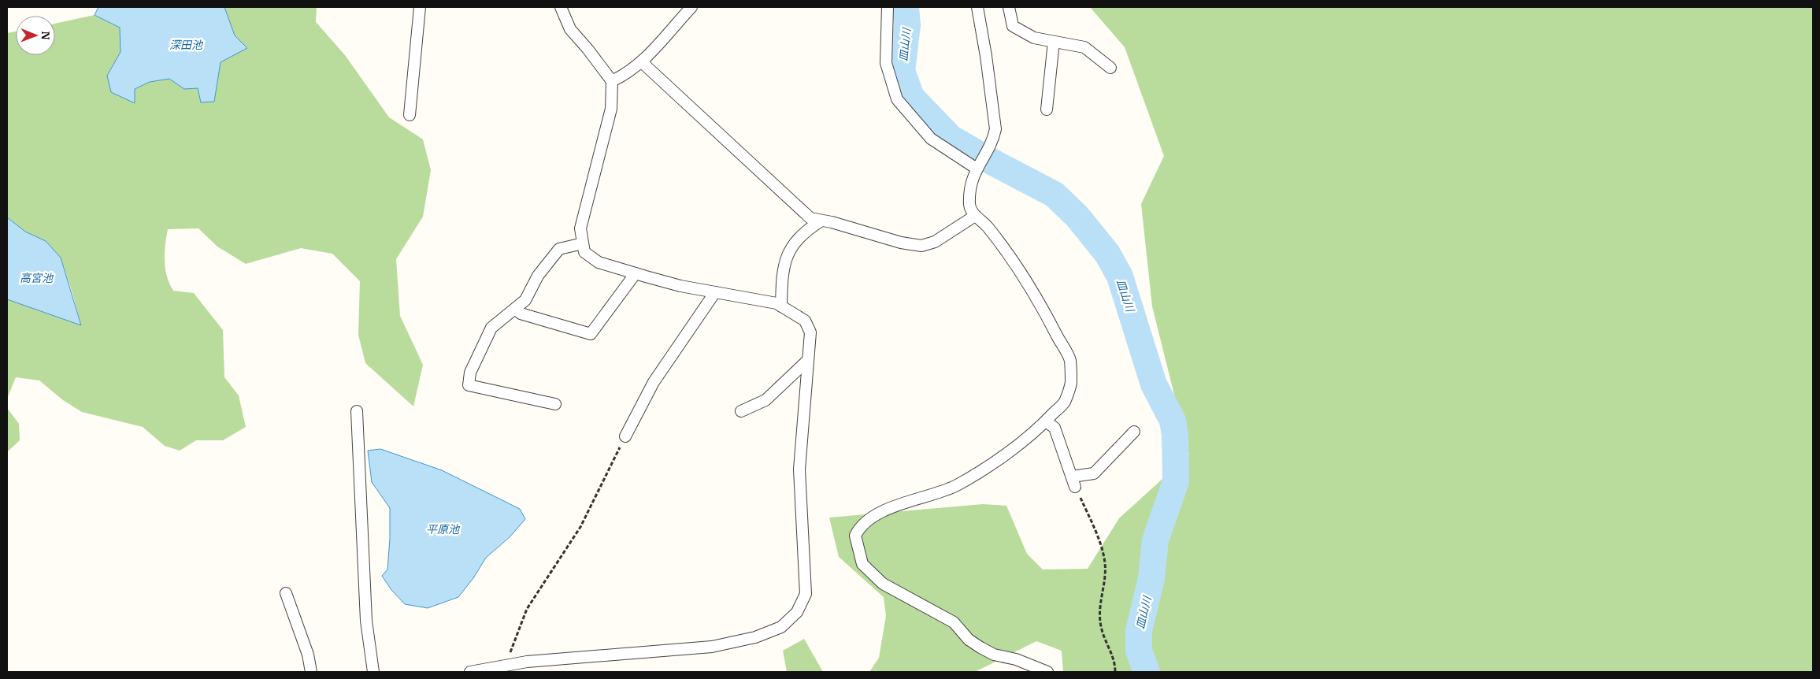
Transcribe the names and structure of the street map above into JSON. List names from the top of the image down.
{
  "water": [
    "深田池",
    "皿山川",
    "高宮池",
    "平原池"
  ],
  "north": "right"
}
